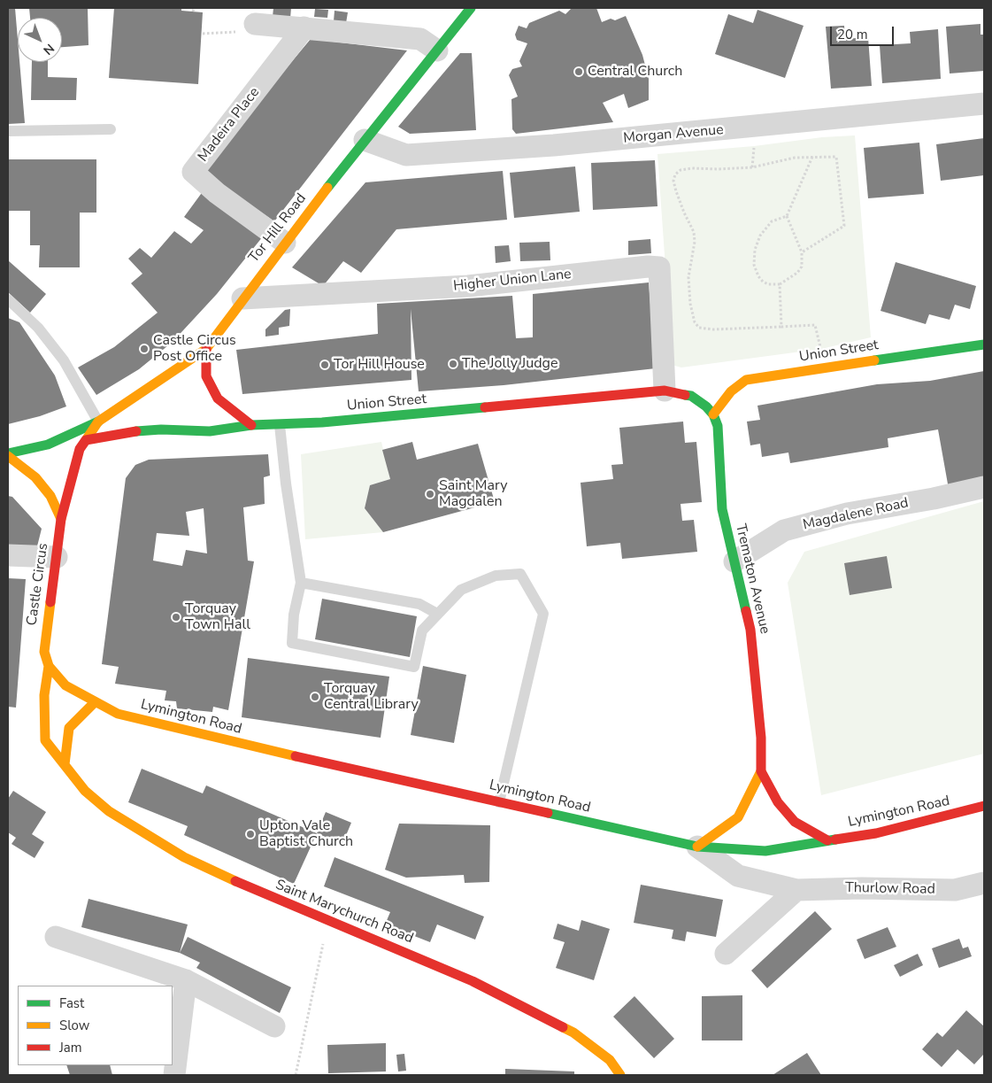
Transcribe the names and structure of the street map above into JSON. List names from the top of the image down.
{
  "streets": {
    "street": [
      "Madeira Place",
      "Morgan Avenue",
      "Tor Hill Road",
      "Higher Union Lane",
      "Union Street",
      "Magdalene Road",
      "Trematon Avenue",
      "Castle Circus",
      "Lymington Road",
      "Thurlow Road",
      "Saint Marychurch Road"
    ]
  },
  "crossings": [
    ["Madeira Place", "Tor Hill Road"],
    ["Morgan Avenue", "Tor Hill Road"],
    ["Tor Hill Road", "Higher Union Lane"],
    ["Tor Hill Road", "Union Street"],
    ["Tor Hill Road", "Castle Circus"],
    ["Higher Union Lane", "Union Street"],
    ["Union Street", "Trematon Avenue"],
    ["Union Street", "Castle Circus"],
    ["Magdalene Road", "Trematon Avenue"],
    ["Trematon Avenue", "Lymington Road"],
    ["Trematon Avenue", "Thurlow Road"],
    ["Castle Circus", "Saint Marychurch Road"],
    ["Lymington Road", "Thurlow Road"]
  ],
  "places": [
    "Central Church",
    "Castle Circus Post Office",
    "The Jolly Judge",
    "Tor Hill House",
    "Saint Mary Magdalen",
    "Torquay Town Hall",
    "Torquay Central Library",
    "Upton Vale Baptist Church"
  ],
  "legend": ["Fast", "Slow", "Jam"],
  "scale_bar": "20 m",
  "north": "bottom right"
}
